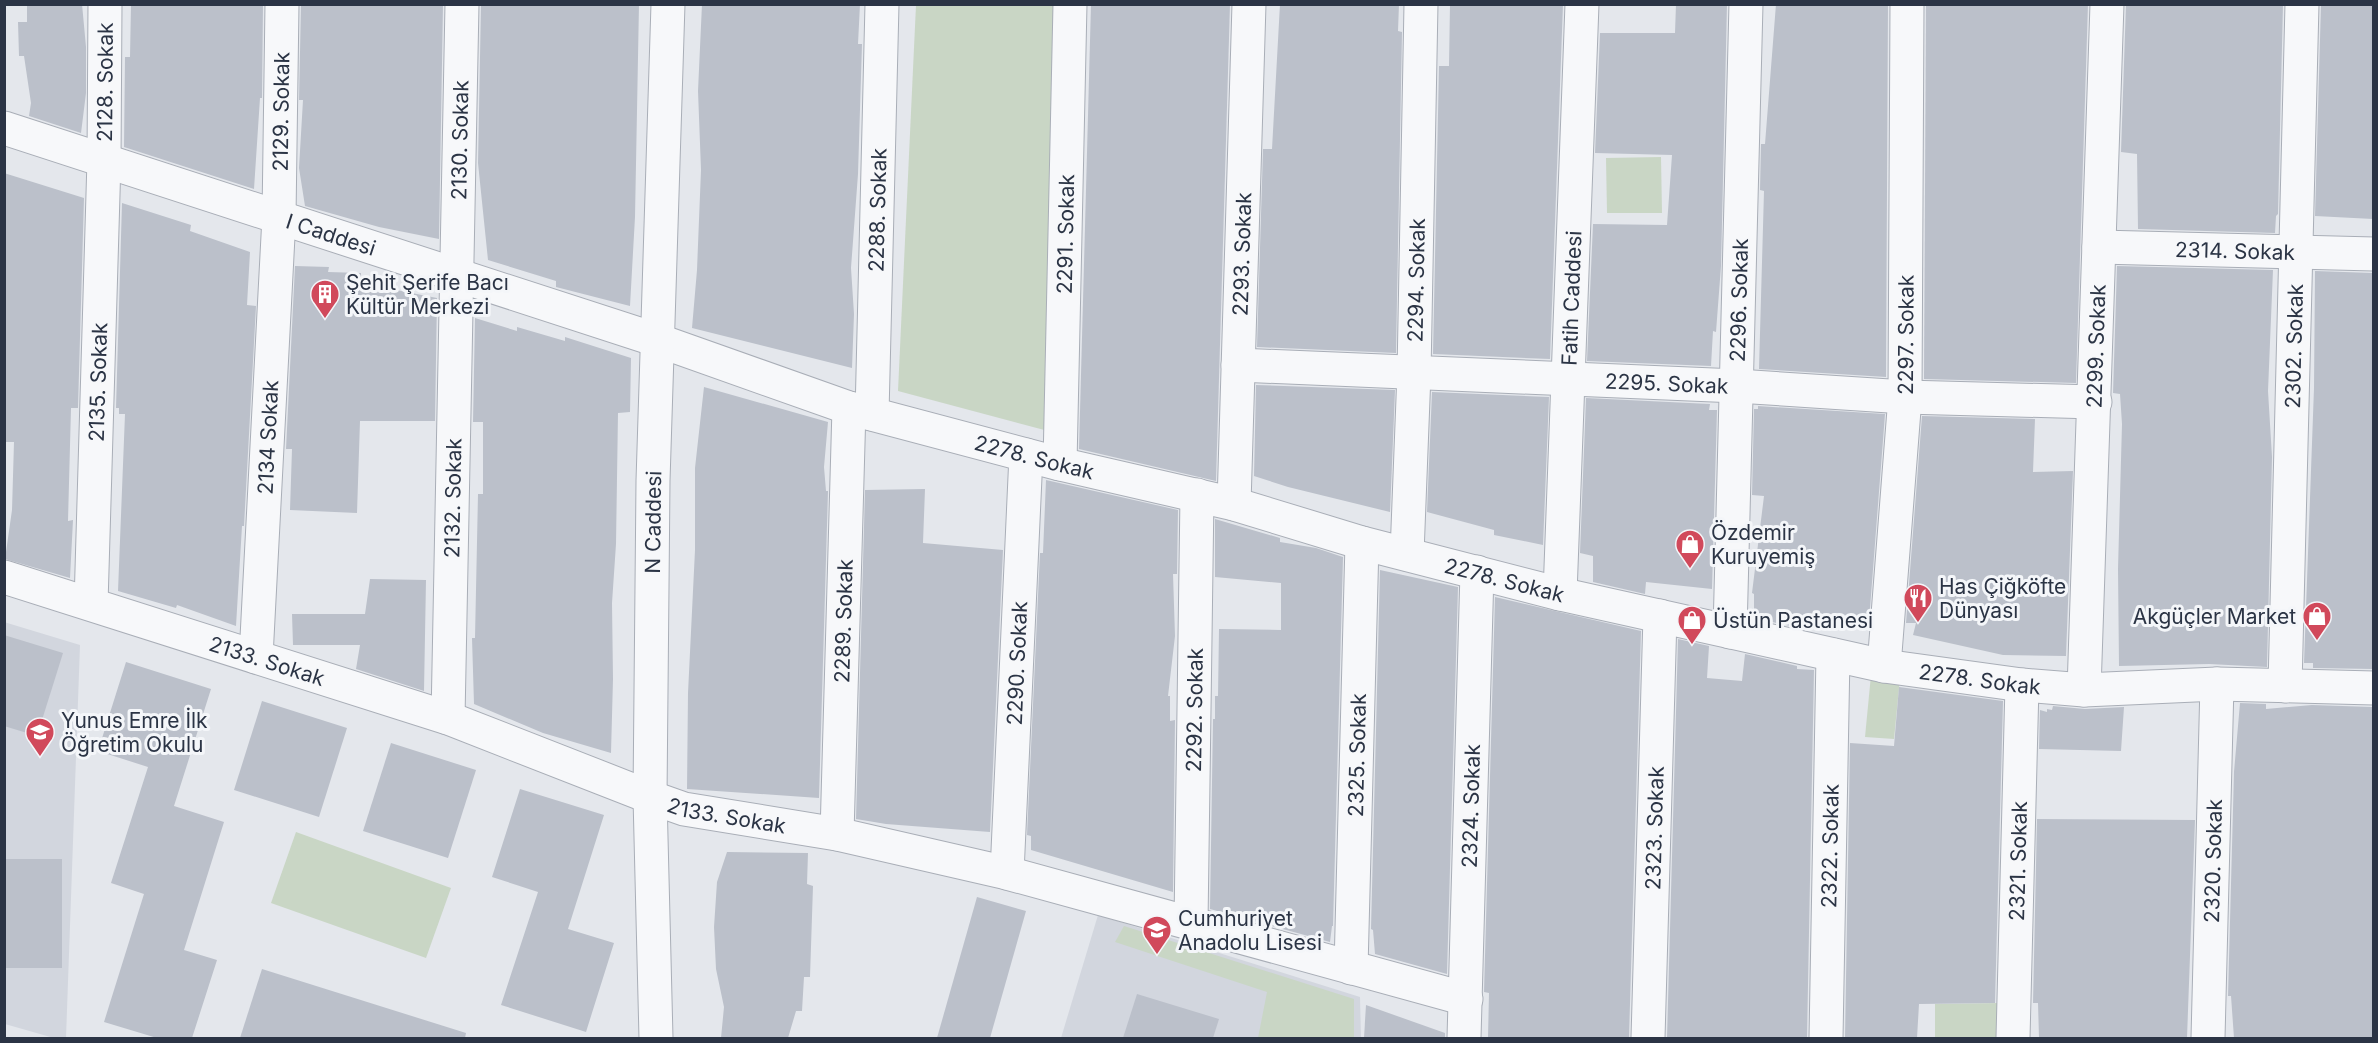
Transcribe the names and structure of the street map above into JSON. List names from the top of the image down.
{
  "streets": {
    "street": [
      "2128. Sokak",
      "2129. Sokak",
      "2130. Sokak",
      "2288. Sokak",
      "I Caddesi",
      "2291. Sokak",
      "2314. Sokak",
      "2293. Sokak",
      "2294. Sokak",
      "Fatih Caddesi",
      "2296. Sokak",
      "2297. Sokak",
      "2302. Sokak",
      "2299. Sokak",
      "2135. Sokak",
      "2295. Sokak",
      "2134 Sokak",
      "2278. Sokak",
      "2132. Sokak",
      "N Caddesi",
      "2289. Sokak",
      "2133. Sokak",
      "2290. Sokak",
      "2292. Sokak",
      "2325. Sokak",
      "2324. Sokak",
      "2323. Sokak",
      "2322. Sokak",
      "2320. Sokak",
      "2321. Sokak"
    ]
  },
  "crossings": [
    ["2128. Sokak", "I Caddesi"],
    ["2128. Sokak", "2135. Sokak"],
    ["2129. Sokak", "I Caddesi"],
    ["2129. Sokak", "2134 Sokak"],
    ["2130. Sokak", "I Caddesi"],
    ["2130. Sokak", "2132. Sokak"],
    ["2288. Sokak", "2278. Sokak"],
    ["2288. Sokak", "2289. Sokak"],
    ["I Caddesi", "2135. Sokak"],
    ["I Caddesi", "2134 Sokak"],
    ["I Caddesi", "2278. Sokak"],
    ["I Caddesi", "2132. Sokak"],
    ["I Caddesi", "N Caddesi"],
    ["2291. Sokak", "2278. Sokak"],
    ["2314. Sokak", "2302. Sokak"],
    ["2314. Sokak", "2299. Sokak"],
    ["2293. Sokak", "2295. Sokak"],
    ["2293. Sokak", "2278. Sokak"],
    ["2294. Sokak", "2295. Sokak"],
    ["2294. Sokak", "2278. Sokak"],
    ["Fatih Caddesi", "2295. Sokak"],
    ["Fatih Caddesi", "2278. Sokak"],
    ["2296. Sokak", "2295. Sokak"],
    ["2296. Sokak", "2278. Sokak"],
    ["2297. Sokak", "2295. Sokak"],
    ["2297. Sokak", "2278. Sokak"],
    ["2302. Sokak", "2278. Sokak"],
    ["2299. Sokak", "2295. Sokak"],
    ["2299. Sokak", "2278. Sokak"],
    ["2135. Sokak", "2133. Sokak"],
    ["2134 Sokak", "2133. Sokak"],
    ["2278. Sokak", "N Caddesi"],
    ["2278. Sokak", "2289. Sokak"],
    ["2278. Sokak", "2290. Sokak"],
    ["2278. Sokak", "2292. Sokak"],
    ["2278. Sokak", "2325. Sokak"],
    ["2278. Sokak", "2324. Sokak"],
    ["2278. Sokak", "2323. Sokak"],
    ["2278. Sokak", "2322. Sokak"],
    ["2278. Sokak", "2320. Sokak"],
    ["2278. Sokak", "2321. Sokak"],
    ["2132. Sokak", "2133. Sokak"],
    ["N Caddesi", "2133. Sokak"],
    ["2289. Sokak", "2133. Sokak"],
    ["2133. Sokak", "2290. Sokak"],
    ["2133. Sokak", "2292. Sokak"],
    ["2133. Sokak", "2325. Sokak"],
    ["2133. Sokak", "2324. Sokak"]
  ],
  "places": {
    "building": ["Şehit Şerife Bacı Kültür Merkezi"],
    "shop": ["Özdemir Kuruyemiş", "Akgüçler Market", "Üstün Pastanesi"],
    "restaurant": ["Has Çiğköfte Dünyası"],
    "school or university": ["Yunus Emre İlk Öğretim Okulu", "Cumhuriyet Anadolu Lisesi"]
  }
}
